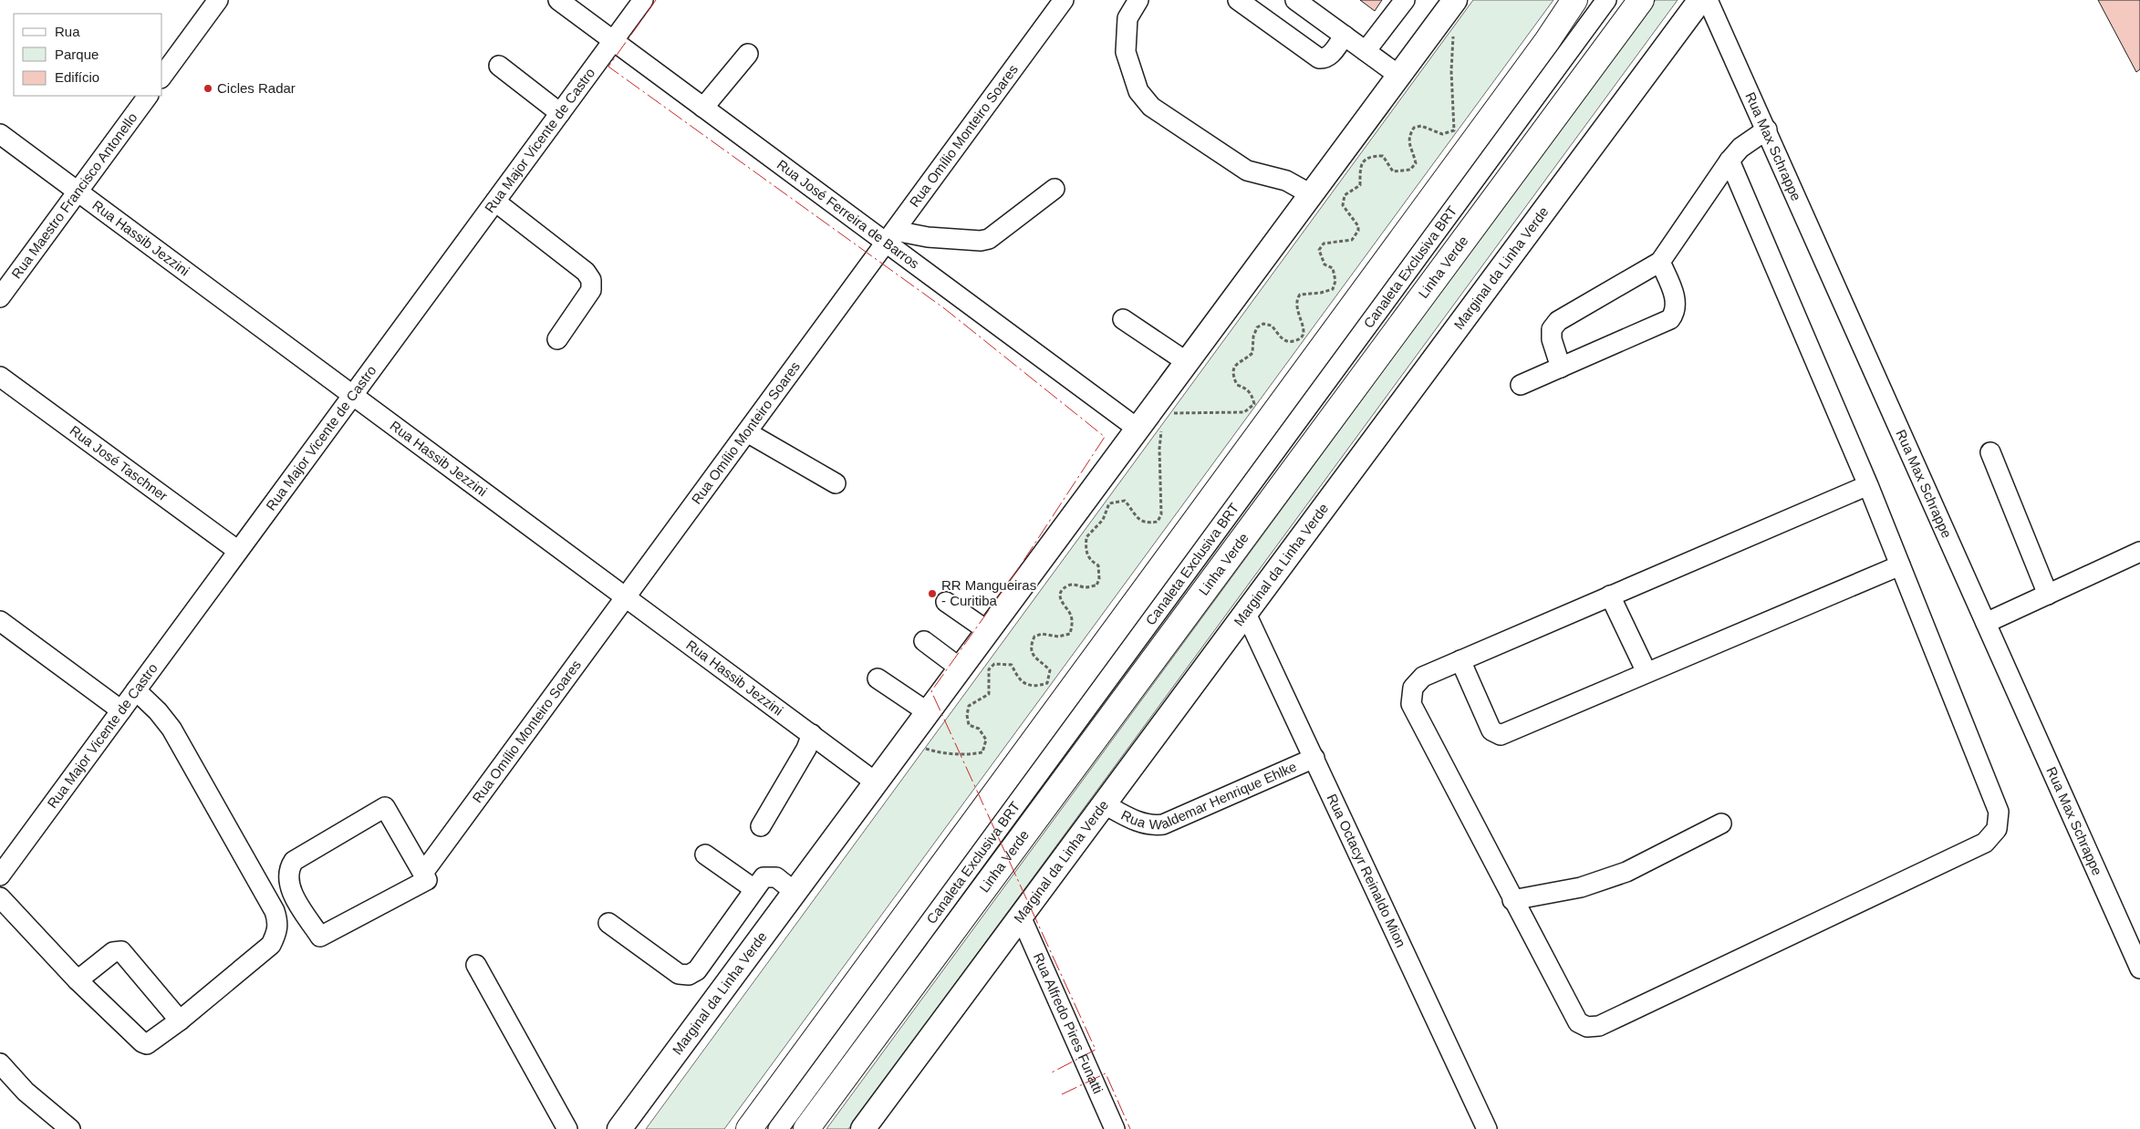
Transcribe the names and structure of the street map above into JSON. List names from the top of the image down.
{
  "streets": {
    "highway": ["Linha Verde"],
    "main road": ["Marginal da Linha Verde"],
    "street": [
      "Rua Omílio Monteiro Soares",
      "Rua Major Vicente de Castro",
      "Rua Max Schrappe",
      "Rua Maestro Francisco Antonello",
      "Rua José Ferreira de Barros",
      "Rua Hassib Jezzini",
      "Canaleta Exclusiva BRT",
      "Rua José Taschner",
      "Rua Waldemar Henrique Ehlke",
      "Rua Octacyr Reinaldo Mion",
      "Rua Alfredo Pires Funatti"
    ]
  },
  "crossings": [
    ["Rua Omílio Monteiro Soares", "Rua José Ferreira de Barros"],
    ["Rua Omílio Monteiro Soares", "Rua Hassib Jezzini"],
    ["Rua Major Vicente de Castro", "Rua José Ferreira de Barros"],
    ["Rua Major Vicente de Castro", "Rua Hassib Jezzini"],
    ["Rua Major Vicente de Castro", "Rua José Taschner"],
    ["Rua Maestro Francisco Antonello", "Rua Hassib Jezzini"],
    ["Rua José Ferreira de Barros", "Marginal da Linha Verde"],
    ["Rua Hassib Jezzini", "Marginal da Linha Verde"],
    ["Marginal da Linha Verde", "Rua Waldemar Henrique Ehlke"],
    ["Marginal da Linha Verde", "Rua Octacyr Reinaldo Mion"],
    ["Marginal da Linha Verde", "Rua Alfredo Pires Funatti"],
    ["Rua Waldemar Henrique Ehlke", "Rua Octacyr Reinaldo Mion"]
  ],
  "places": ["Cicles Radar", "RR Mangueiras - Curitiba"],
  "legend": ["Rua", "Parque", "Edifício"]
}
